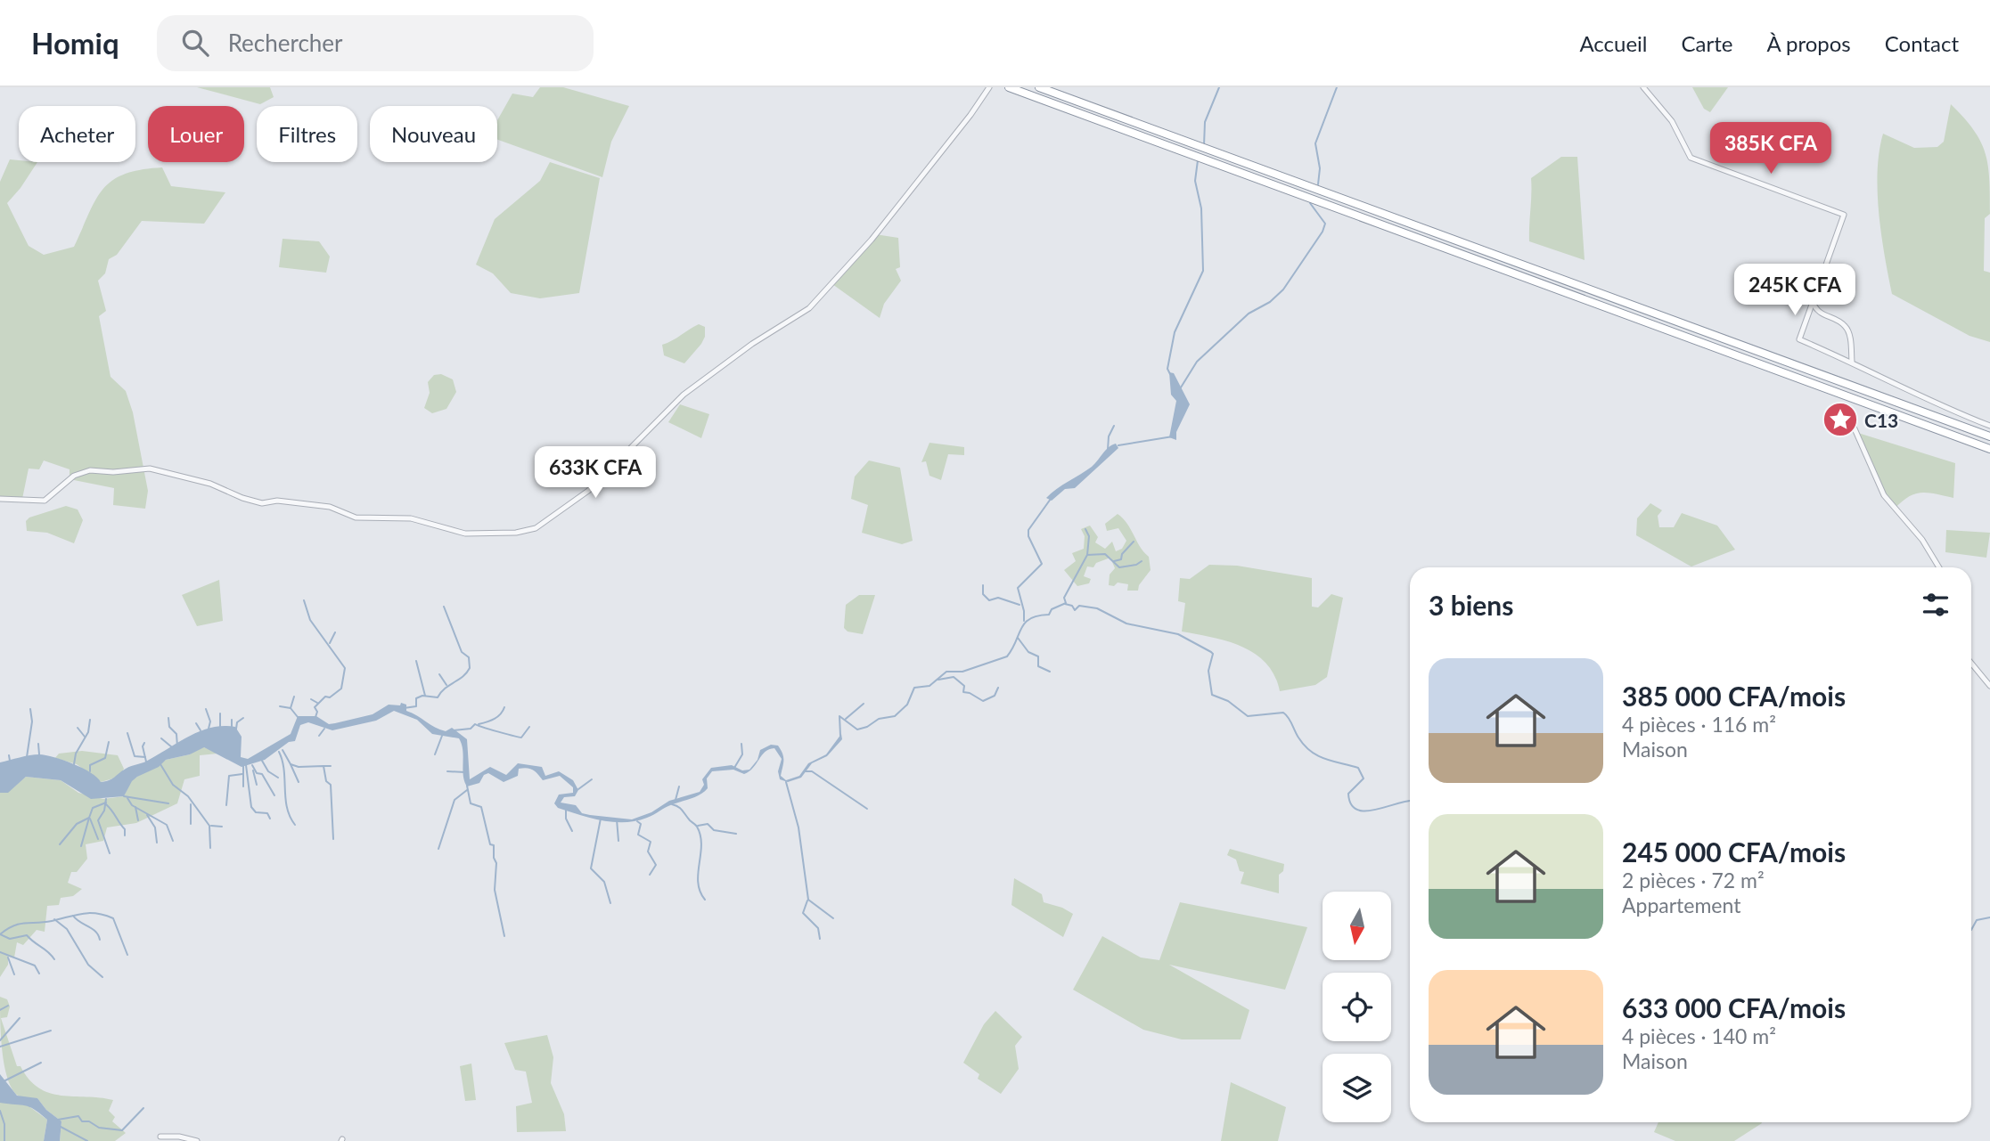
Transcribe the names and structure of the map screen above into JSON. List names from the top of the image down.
{
  "places": {
    "place": ["C13"]
  },
  "north": "bottom",
  "page": {
    "header": "Homiq",
    "search": "Rechercher",
    "nav": [
      "Accueil",
      "Carte",
      "À propos",
      "Contact"
    ],
    "chip": [
      "Acheter",
      "Louer",
      "Filtres",
      "Nouveau"
    ],
    "price": ["385K CFA", "245K CFA", "633K CFA"],
    "heading": "3 biens",
    "list": [
      {
        "name": "385 000 CFA/mois",
        "note": "4 pièces · 116 m² · Maison"
      },
      {
        "name": "245 000 CFA/mois",
        "note": "2 pièces · 72 m² · Appartement"
      },
      {
        "name": "633 000 CFA/mois",
        "note": "4 pièces · 140 m² · Maison"
      }
    ]
  }
}
